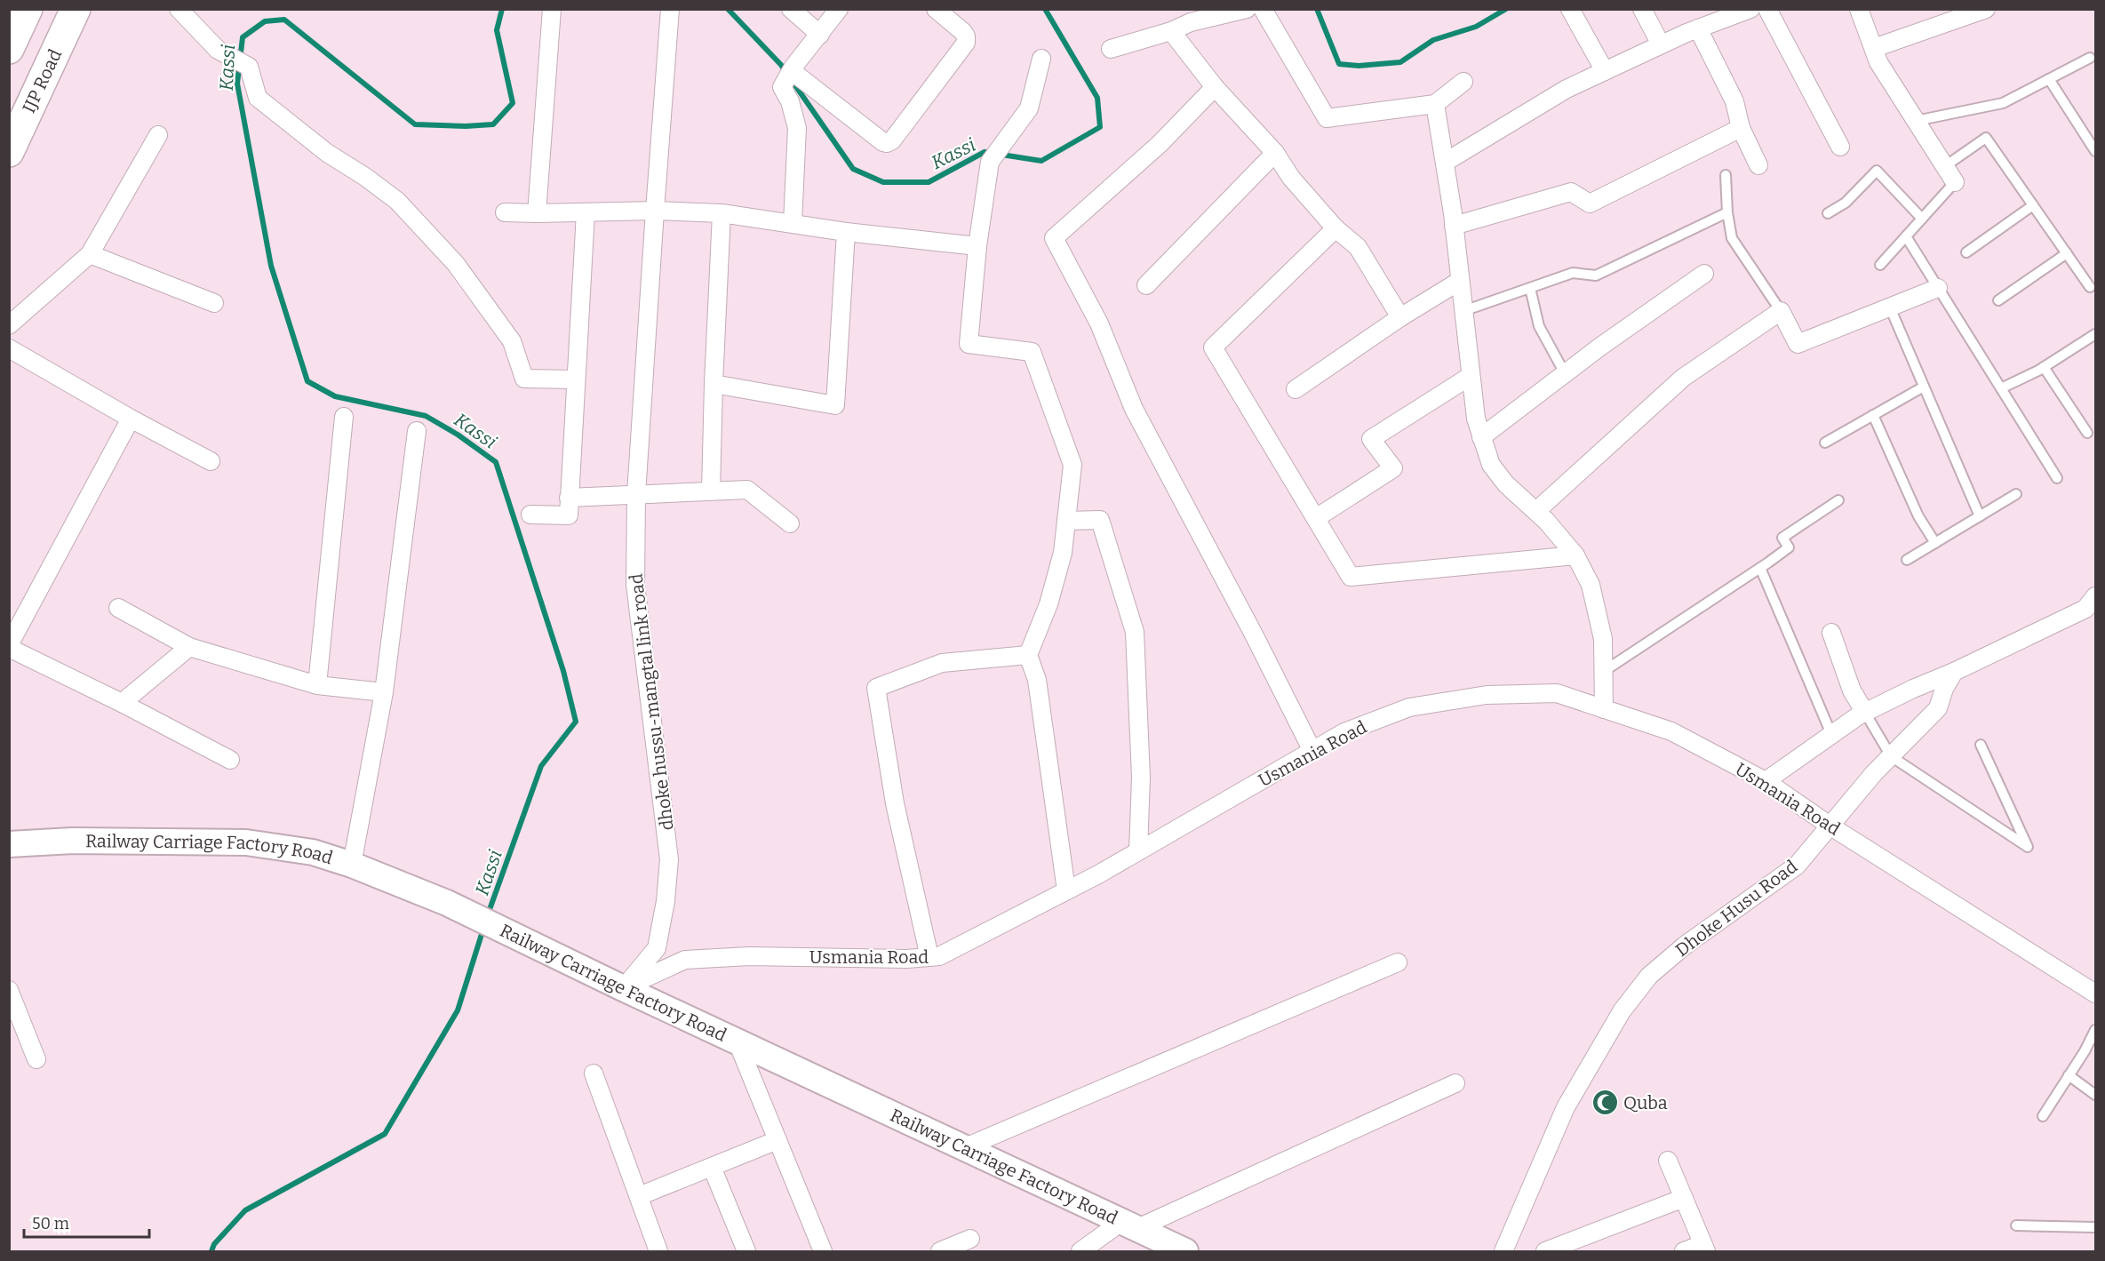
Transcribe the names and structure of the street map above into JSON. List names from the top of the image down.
{
  "streets": {
    "highway": ["IJP Road"],
    "main road": ["Railway Carriage Factory Road"],
    "street": ["dhoke hussu-mangtal link road", "Usmania Road", "Dhoke Husu Road"]
  },
  "crossings": [
    ["dhoke hussu-mangtal link road", "Usmania Road"],
    ["dhoke hussu-mangtal link road", "Railway Carriage Factory Road"],
    ["Usmania Road", "Railway Carriage Factory Road"],
    ["Usmania Road", "Dhoke Husu Road"]
  ],
  "water": ["Kassi"],
  "places": {
    "mosque": ["Quba"]
  },
  "scale_bar": "50 m"
}
